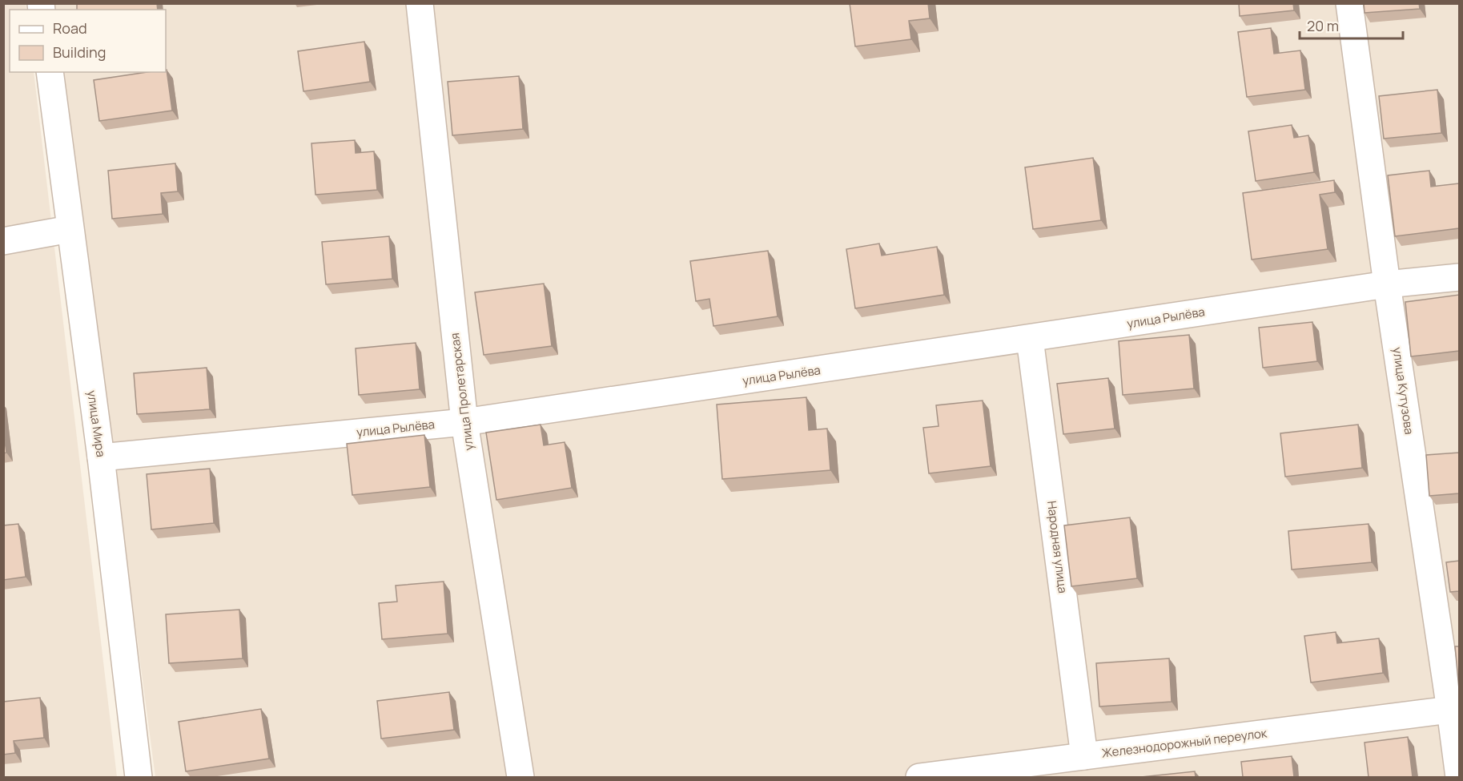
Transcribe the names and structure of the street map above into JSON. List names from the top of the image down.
{
  "streets": {
    "street": [
      "улица Рылёва",
      "улица Кутузова",
      "улица Пролетарская",
      "улица Мира",
      "Народная улица",
      "Железнодорожный переулок"
    ]
  },
  "crossings": [
    ["улица Рылёва", "улица Кутузова"],
    ["улица Рылёва", "улица Пролетарская"],
    ["улица Рылёва", "улица Мира"],
    ["улица Рылёва", "Народная улица"],
    ["улица Кутузова", "Железнодорожный переулок"],
    ["Народная улица", "Железнодорожный переулок"]
  ],
  "legend": ["Road", "Building"],
  "scale_bar": "20 m"
}
